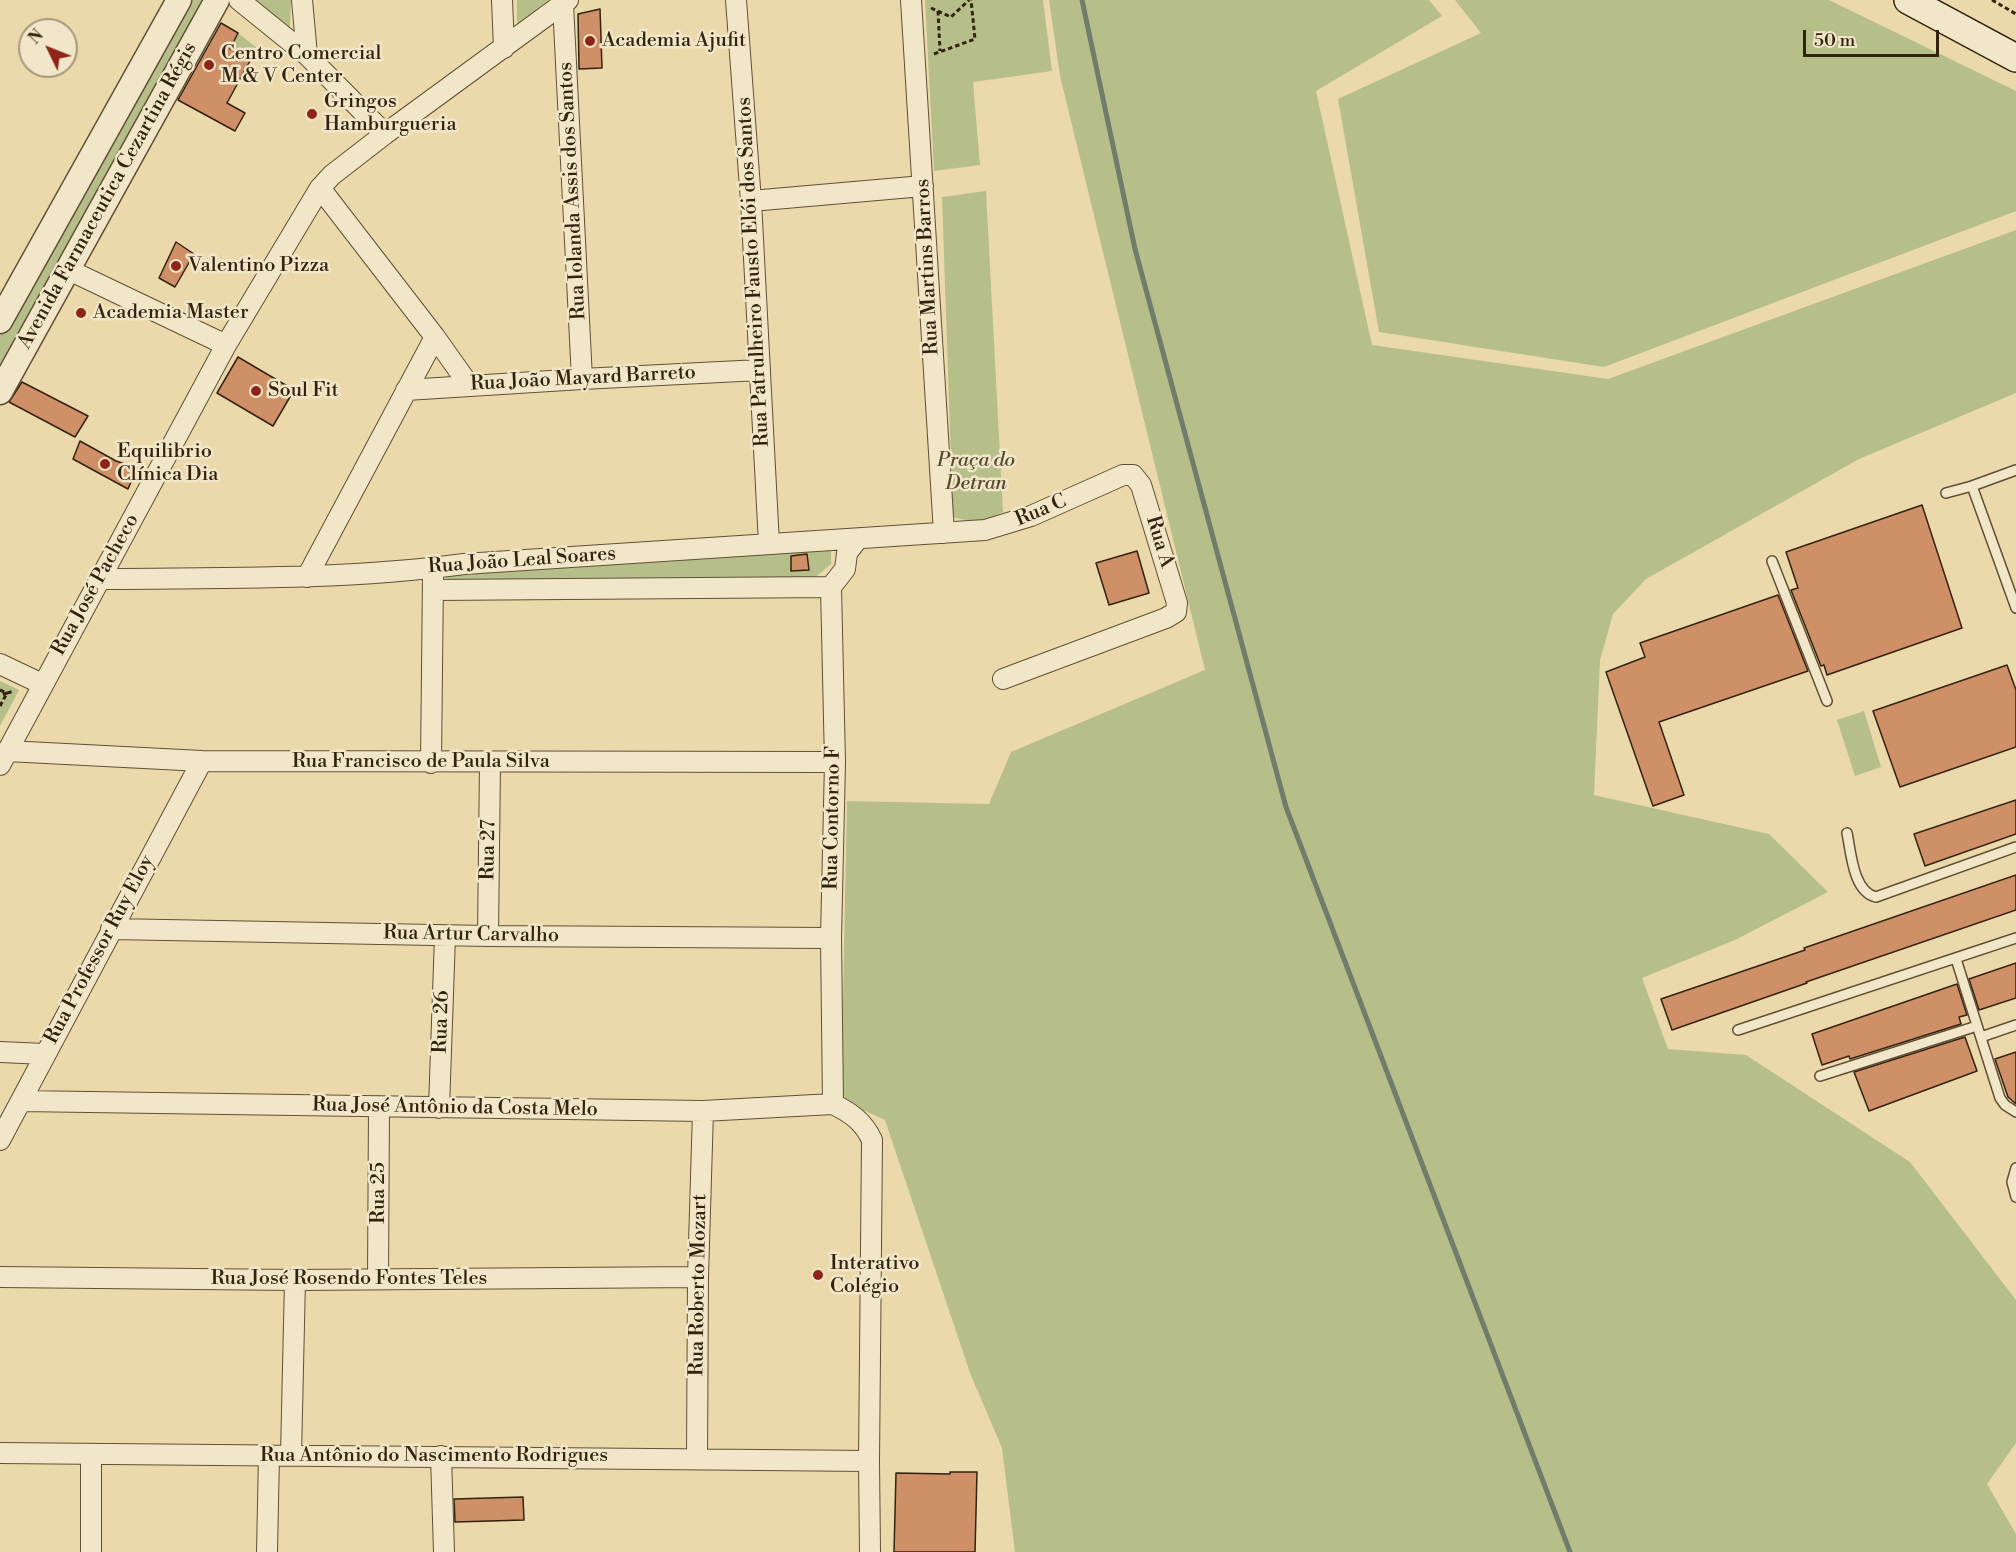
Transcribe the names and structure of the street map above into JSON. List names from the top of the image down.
{
  "streets": {
    "street": [
      "Rua Iolanda Assis dos Santos",
      "Avenida Farmaceutica Cezartina Régis",
      "Rua Martins Barros",
      "Rua Patrulheiro Fausto Elói dos Santos",
      "Rua João Mayard Barreto",
      "Rua C",
      "Rua A",
      "Rua João Leal Soares",
      "Rua José Pacheco",
      "Rua Francisco de Paula Silva",
      "Rua Contorno F",
      "Rua 27",
      "Rua Artur Carvalho",
      "Rua Professor Ruy Eloy",
      "Rua 26",
      "Rua José Antônio da Costa Melo",
      "Rua 25",
      "Rua José Rosendo Fontes Teles",
      "Rua Roberto Mozart",
      "Rua Antônio do Nascimento Rodrigues"
    ]
  },
  "crossings": [
    ["Rua Iolanda Assis dos Santos", "Rua João Mayard Barreto"],
    ["Rua Iolanda Assis dos Santos", "Rua José Pacheco"],
    ["Rua Martins Barros", "Rua C"],
    ["Rua Martins Barros", "Rua João Leal Soares"],
    ["Rua Patrulheiro Fausto Elói dos Santos", "Rua João Mayard Barreto"],
    ["Rua Patrulheiro Fausto Elói dos Santos", "Rua João Leal Soares"],
    ["Rua C", "Rua A"],
    ["Rua C", "Rua João Leal Soares"],
    ["Rua João Leal Soares", "Rua José Pacheco"],
    ["Rua João Leal Soares", "Rua Contorno F"],
    ["Rua José Pacheco", "Rua Francisco de Paula Silva"],
    ["Rua Francisco de Paula Silva", "Rua Contorno F"],
    ["Rua Francisco de Paula Silva", "Rua 27"],
    ["Rua Francisco de Paula Silva", "Rua Professor Ruy Eloy"],
    ["Rua Contorno F", "Rua Artur Carvalho"],
    ["Rua Contorno F", "Rua José Antônio da Costa Melo"],
    ["Rua 27", "Rua Artur Carvalho"],
    ["Rua Artur Carvalho", "Rua Professor Ruy Eloy"],
    ["Rua Artur Carvalho", "Rua 26"],
    ["Rua Professor Ruy Eloy", "Rua José Antônio da Costa Melo"],
    ["Rua 26", "Rua José Antônio da Costa Melo"],
    ["Rua José Antônio da Costa Melo", "Rua 25"],
    ["Rua José Antônio da Costa Melo", "Rua Roberto Mozart"],
    ["Rua 25", "Rua José Rosendo Fontes Teles"],
    ["Rua José Rosendo Fontes Teles", "Rua Roberto Mozart"],
    ["Rua Roberto Mozart", "Rua Antônio do Nascimento Rodrigues"]
  ],
  "parks": ["Praça do Detran"],
  "places": [
    "Academia Ajufit",
    "Centro Comercial M & V Center",
    "Gringos Hamburgueria",
    "Valentino Pizza",
    "Academia Master",
    "Soul Fit",
    "Equilibrio Clínica Dia",
    "Interativo Colégio"
  ],
  "scale_bar": "50 m",
  "north": "top left"
}
